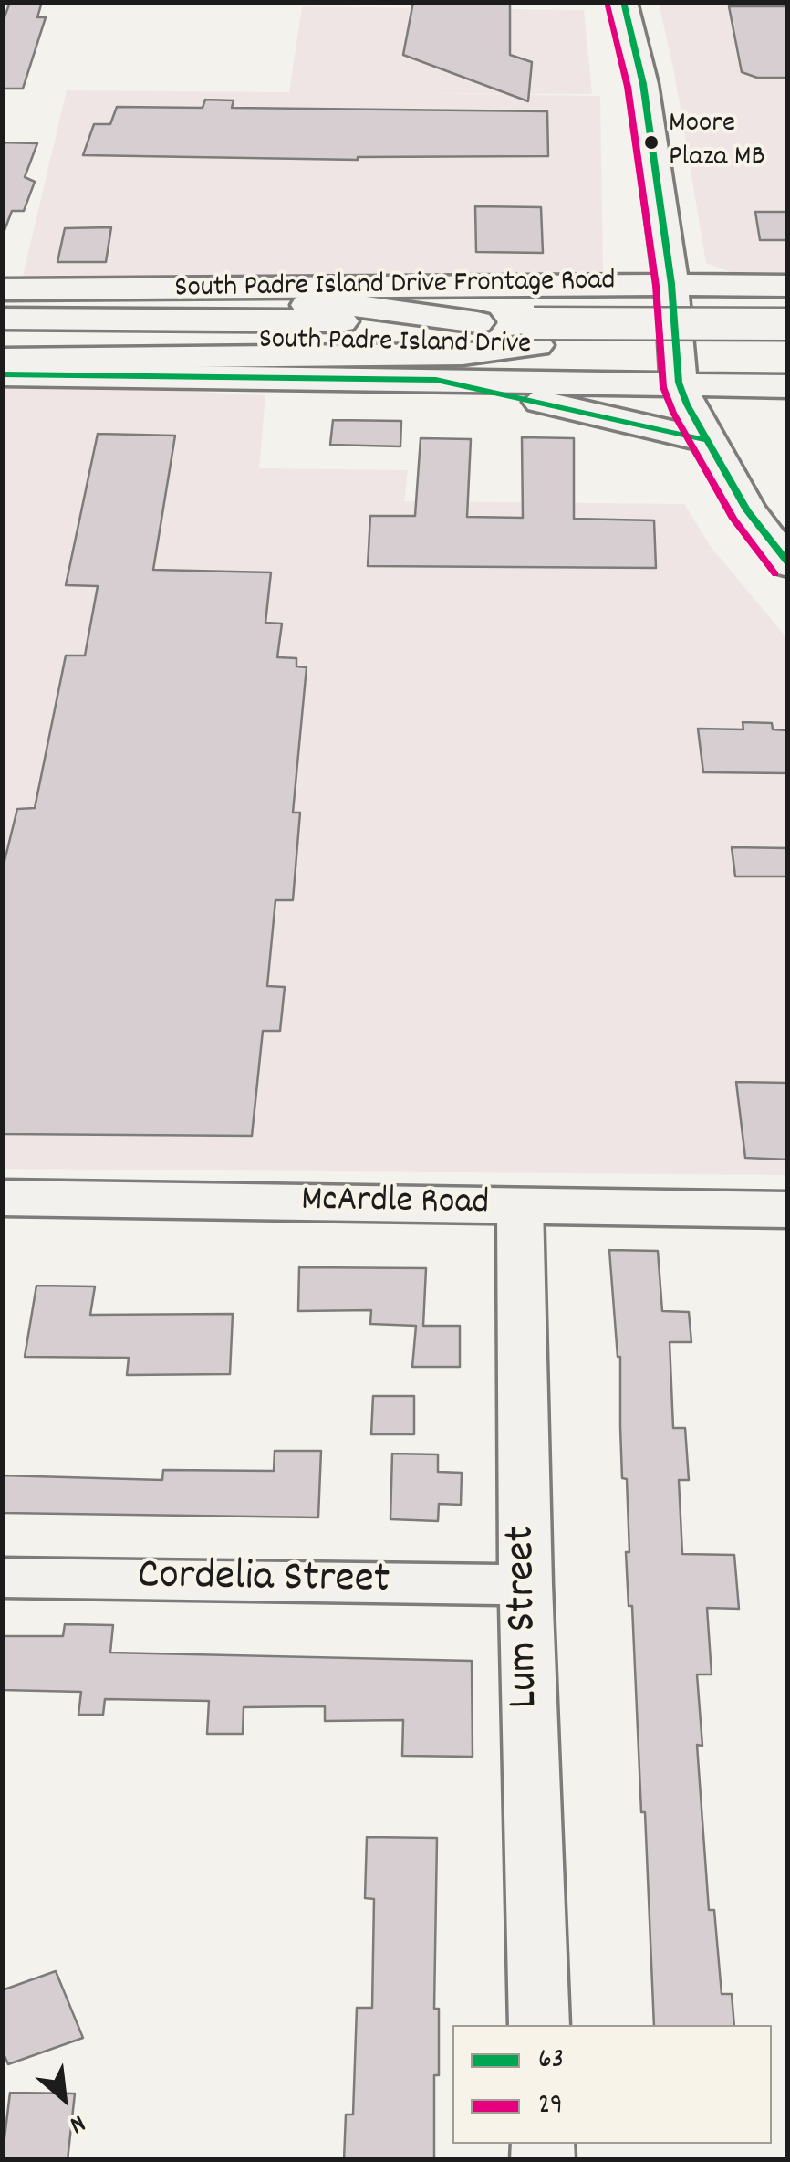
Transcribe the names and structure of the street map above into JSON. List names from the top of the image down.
{
  "streets": {
    "main road": ["South Padre Island Drive Frontage Road", "South Padre Island Drive", "McArdle Road"],
    "street": ["Cordelia Street", "Lum Street"]
  },
  "crossings": [
    ["McArdle Road", "Lum Street"],
    ["Cordelia Street", "Lum Street"]
  ],
  "places": ["Moore Plaza MB"],
  "lines": ["transit line 63", "transit line 29"],
  "legend": ["63", "29"],
  "north": "bottom right"
}
